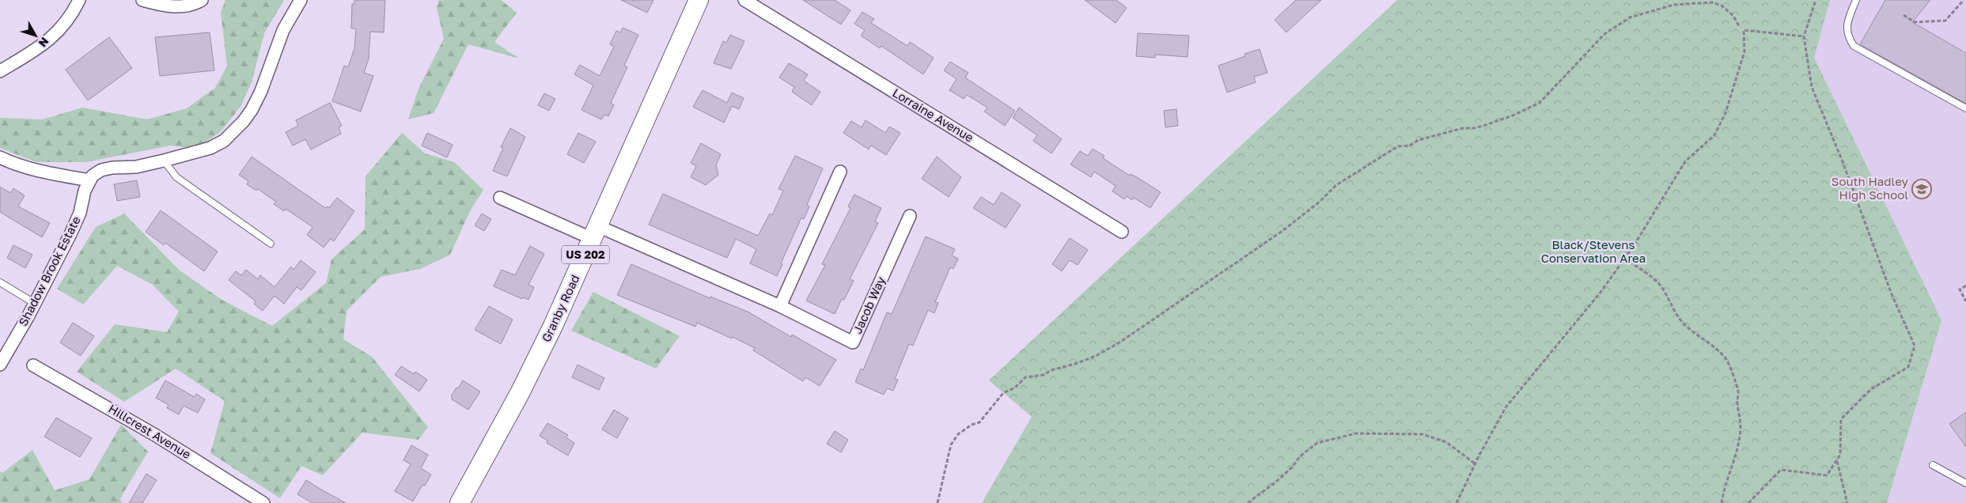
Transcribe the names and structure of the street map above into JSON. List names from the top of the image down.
{
  "streets": {
    "main road": ["US 202", "Granby Road"],
    "street": [
      "Lorraine Avenue",
      "Shadow Brook Estate",
      "Jacob Way",
      "Hillcrest Avenue"
    ]
  },
  "crossings": [
    ["Jacob Way", "Granby Road"]
  ],
  "parks": ["Black/Stevens Conservation Area"],
  "places": {
    "school or university": ["South Hadley High School"]
  },
  "north": "bottom right"
}
